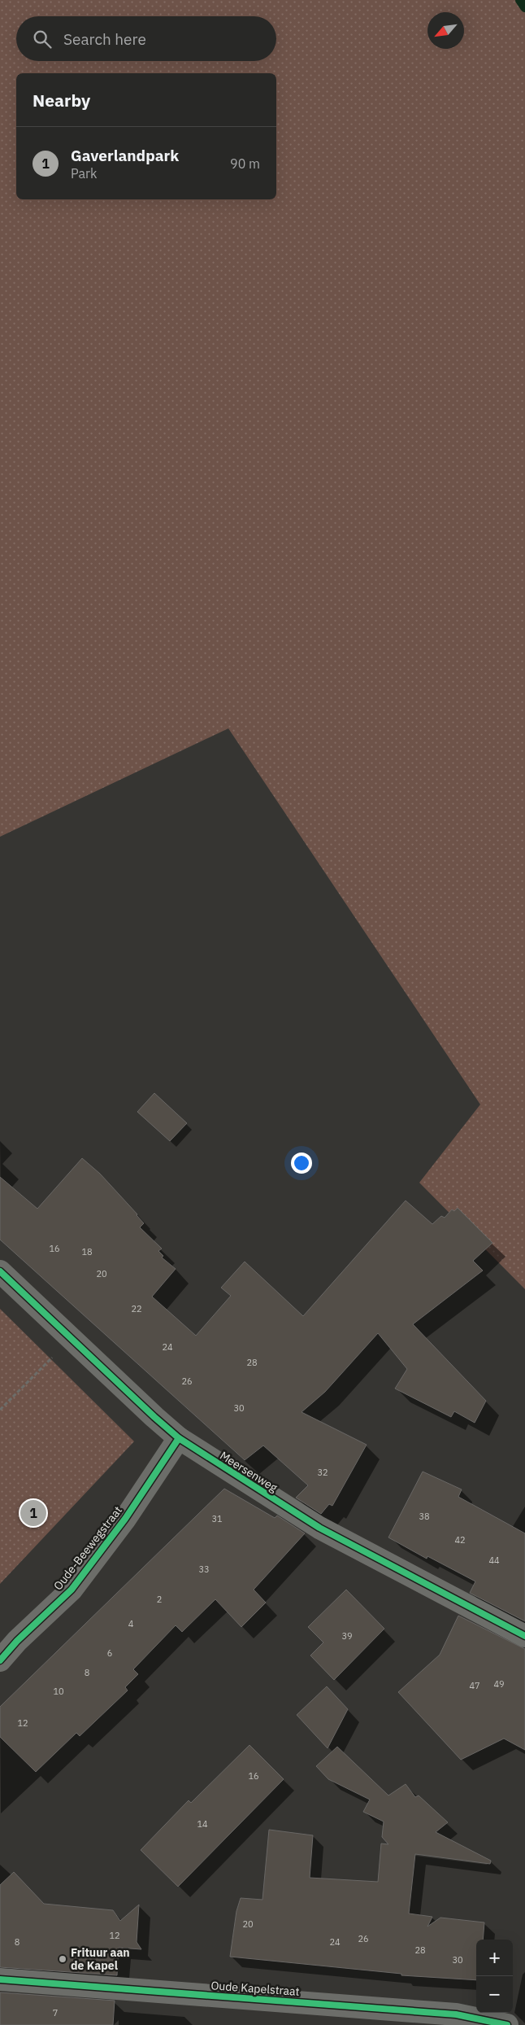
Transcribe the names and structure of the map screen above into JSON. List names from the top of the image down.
{
  "streets": {
    "street": ["Meersenweg", "Oude-Beewegstraat", "Oude Kapelstraat"]
  },
  "crossings": [
    ["Meersenweg", "Oude-Beewegstraat"]
  ],
  "places": ["Frituur aan de Kapel"],
  "house_numbers": [
    "16",
    "18",
    "20",
    "22",
    "24",
    "28",
    "26",
    "30",
    "32",
    "38",
    "31",
    "42",
    "44",
    "33",
    "2",
    "4",
    "39",
    "6",
    "8",
    "49",
    "47",
    "10",
    "12",
    "16",
    "14",
    "20",
    "12",
    "26",
    "8",
    "24",
    "28",
    "30",
    "7"
  ],
  "north": "bottom left",
  "page": {
    "search": "Search here",
    "heading": "Nearby",
    "list": [
      {
        "mark": "1",
        "name": "Gaverlandpark",
        "note": "Park",
        "value": "90 m"
      }
    ],
    "pins": "1",
    "map_buttons": ["+", "−"]
  }
}
